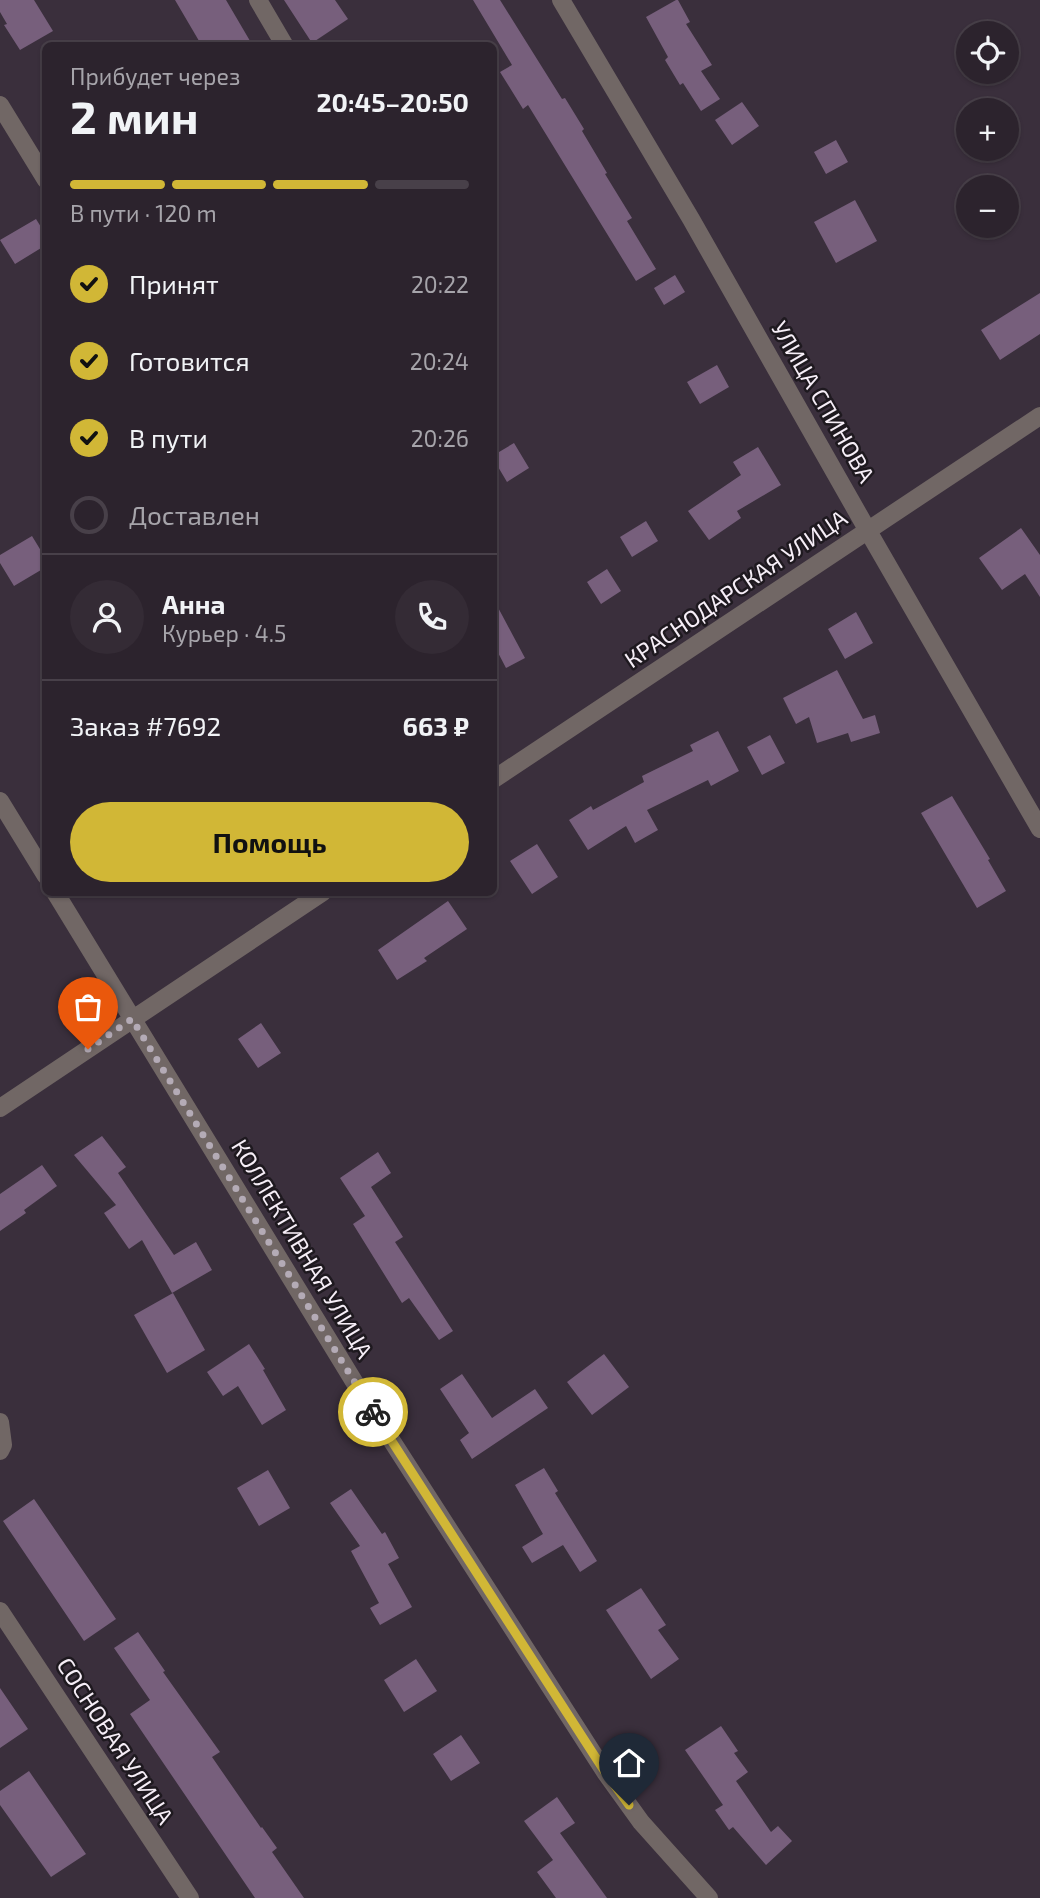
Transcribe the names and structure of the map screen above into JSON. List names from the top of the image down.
{
  "streets": {
    "street": [
      "УЛИЦА СПИНОВА",
      "КРАСНОДАРСКАЯ УЛИЦА",
      "КОЛЛЕКТИВНАЯ УЛИЦА",
      "СОСНОВАЯ УЛИЦА"
    ]
  },
  "crossings": [
    ["УЛИЦА СПИНОВА", "КРАСНОДАРСКАЯ УЛИЦА"]
  ],
  "page": {
    "map_buttons": ["+", "−"],
    "heading": ["2 мин", "Прибудет через", "20:45–20:50"],
    "panel": [
      "Анна",
      "Курьер · 4.5",
      "Заказ #7692",
      "663 ₽"
    ],
    "bar": "В пути · 120 m",
    "list": [
      ["Принят", "20:22"],
      ["Готовится", "20:24"],
      ["В пути", "20:26"],
      "Доставлен"
    ],
    "buttons": "Помощь"
  }
}
